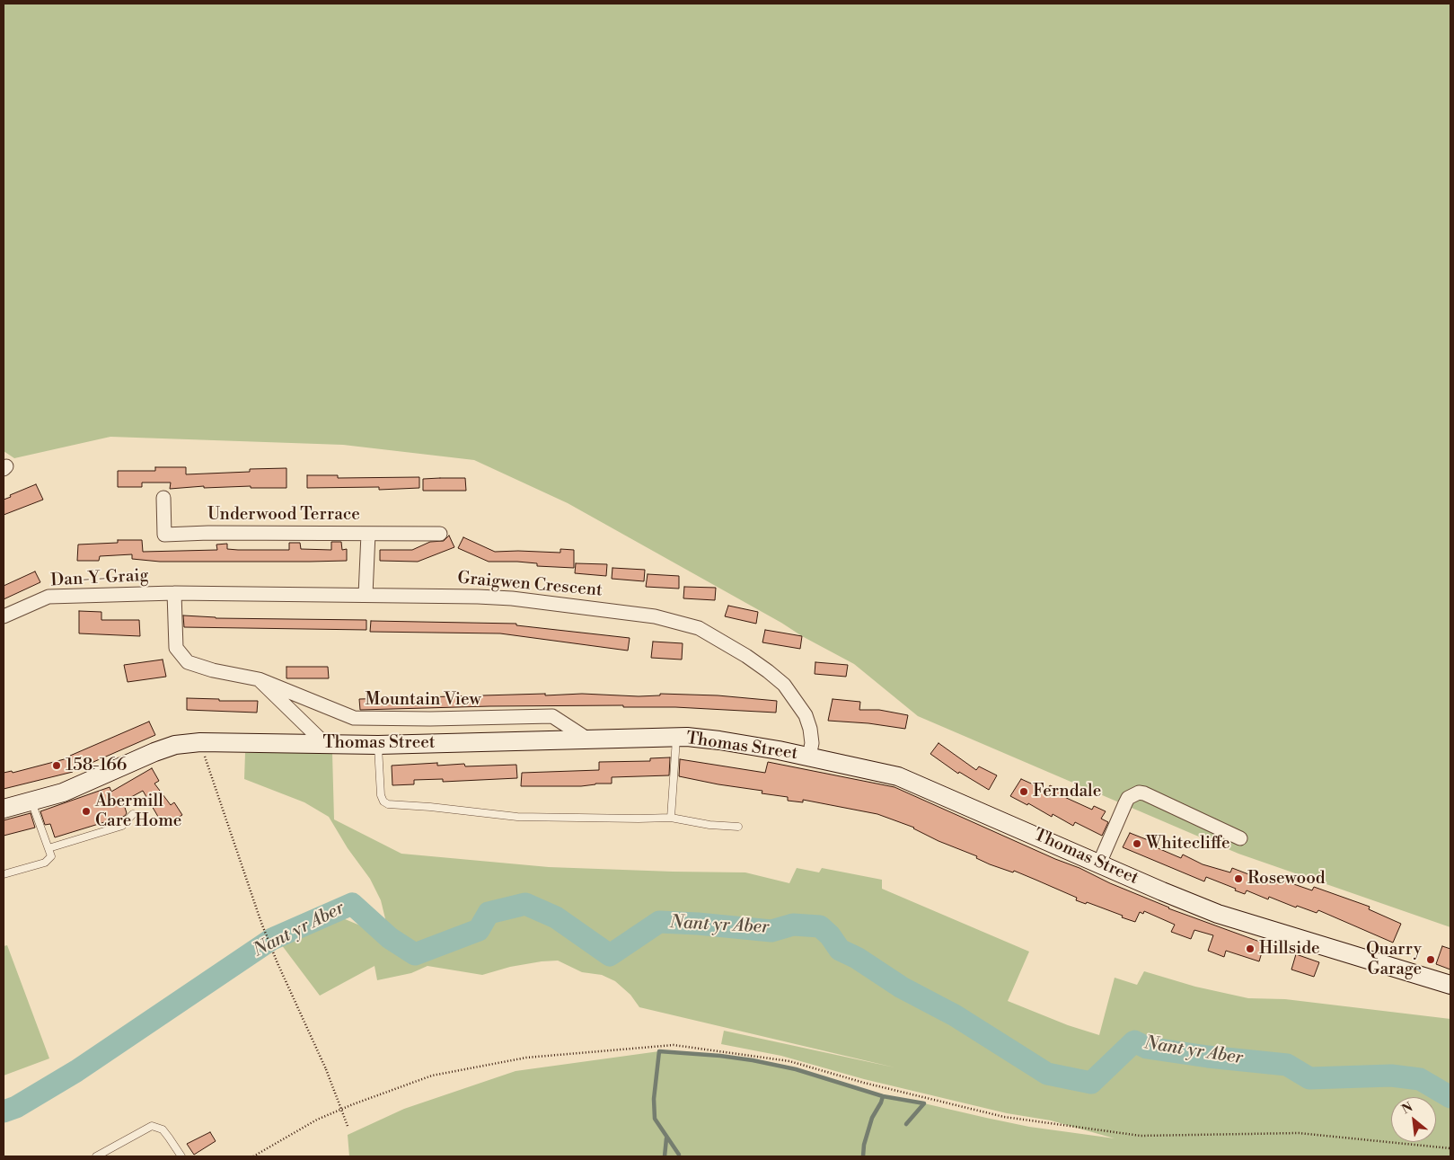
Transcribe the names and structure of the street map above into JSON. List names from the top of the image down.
{
  "streets": {
    "main road": ["Thomas Street"],
    "street": [
      "Underwood Terrace",
      "Dan-Y-Graig",
      "Graigwen Crescent",
      "Mountain View"
    ]
  },
  "crossings": [
    ["Dan-Y-Graig", "Graigwen Crescent"],
    ["Dan-Y-Graig", "Mountain View"],
    ["Graigwen Crescent", "Mountain View"],
    ["Graigwen Crescent", "Thomas Street"],
    ["Mountain View", "Thomas Street"]
  ],
  "water": ["Nant yr Aber"],
  "places": [
    "158-166",
    "Ferndale",
    "Abermill Care Home",
    "Whitecliffe",
    "Rosewood",
    "Hillside",
    "Quarry Garage"
  ],
  "north": "top left"
}
